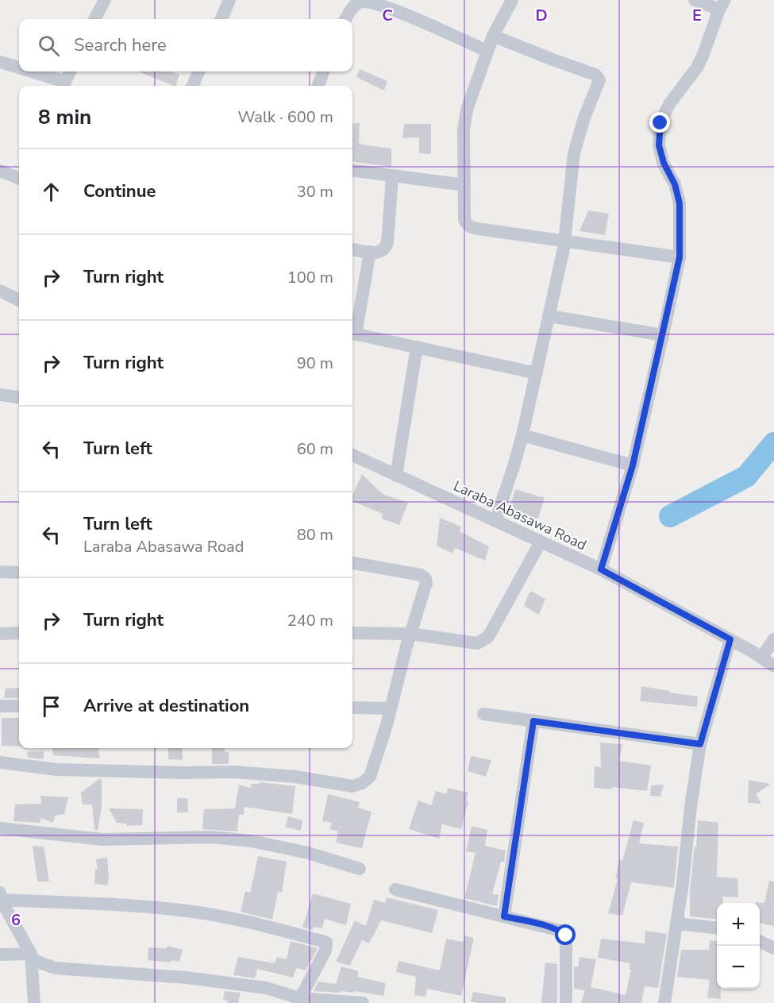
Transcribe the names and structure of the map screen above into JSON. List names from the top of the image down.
{
  "streets": {
    "street": ["Laraba Abasawa Road"]
  },
  "page": {
    "search": "Search here",
    "heading": ["8 min", "Walk · 600 m"],
    "list": [
      ["Continue", "30 m"],
      ["Turn right", "100 m"],
      ["Turn right", "90 m"],
      ["Turn left", "60 m"],
      ["Turn left", "Laraba Abasawa Road", "80 m"],
      ["Turn right", "240 m"],
      "Arrive at destination"
    ],
    "map_buttons": ["+", "−"]
  },
  "grid": {
    "columns": ["C", "D", "E"],
    "rows": ["6"]
  }
}
